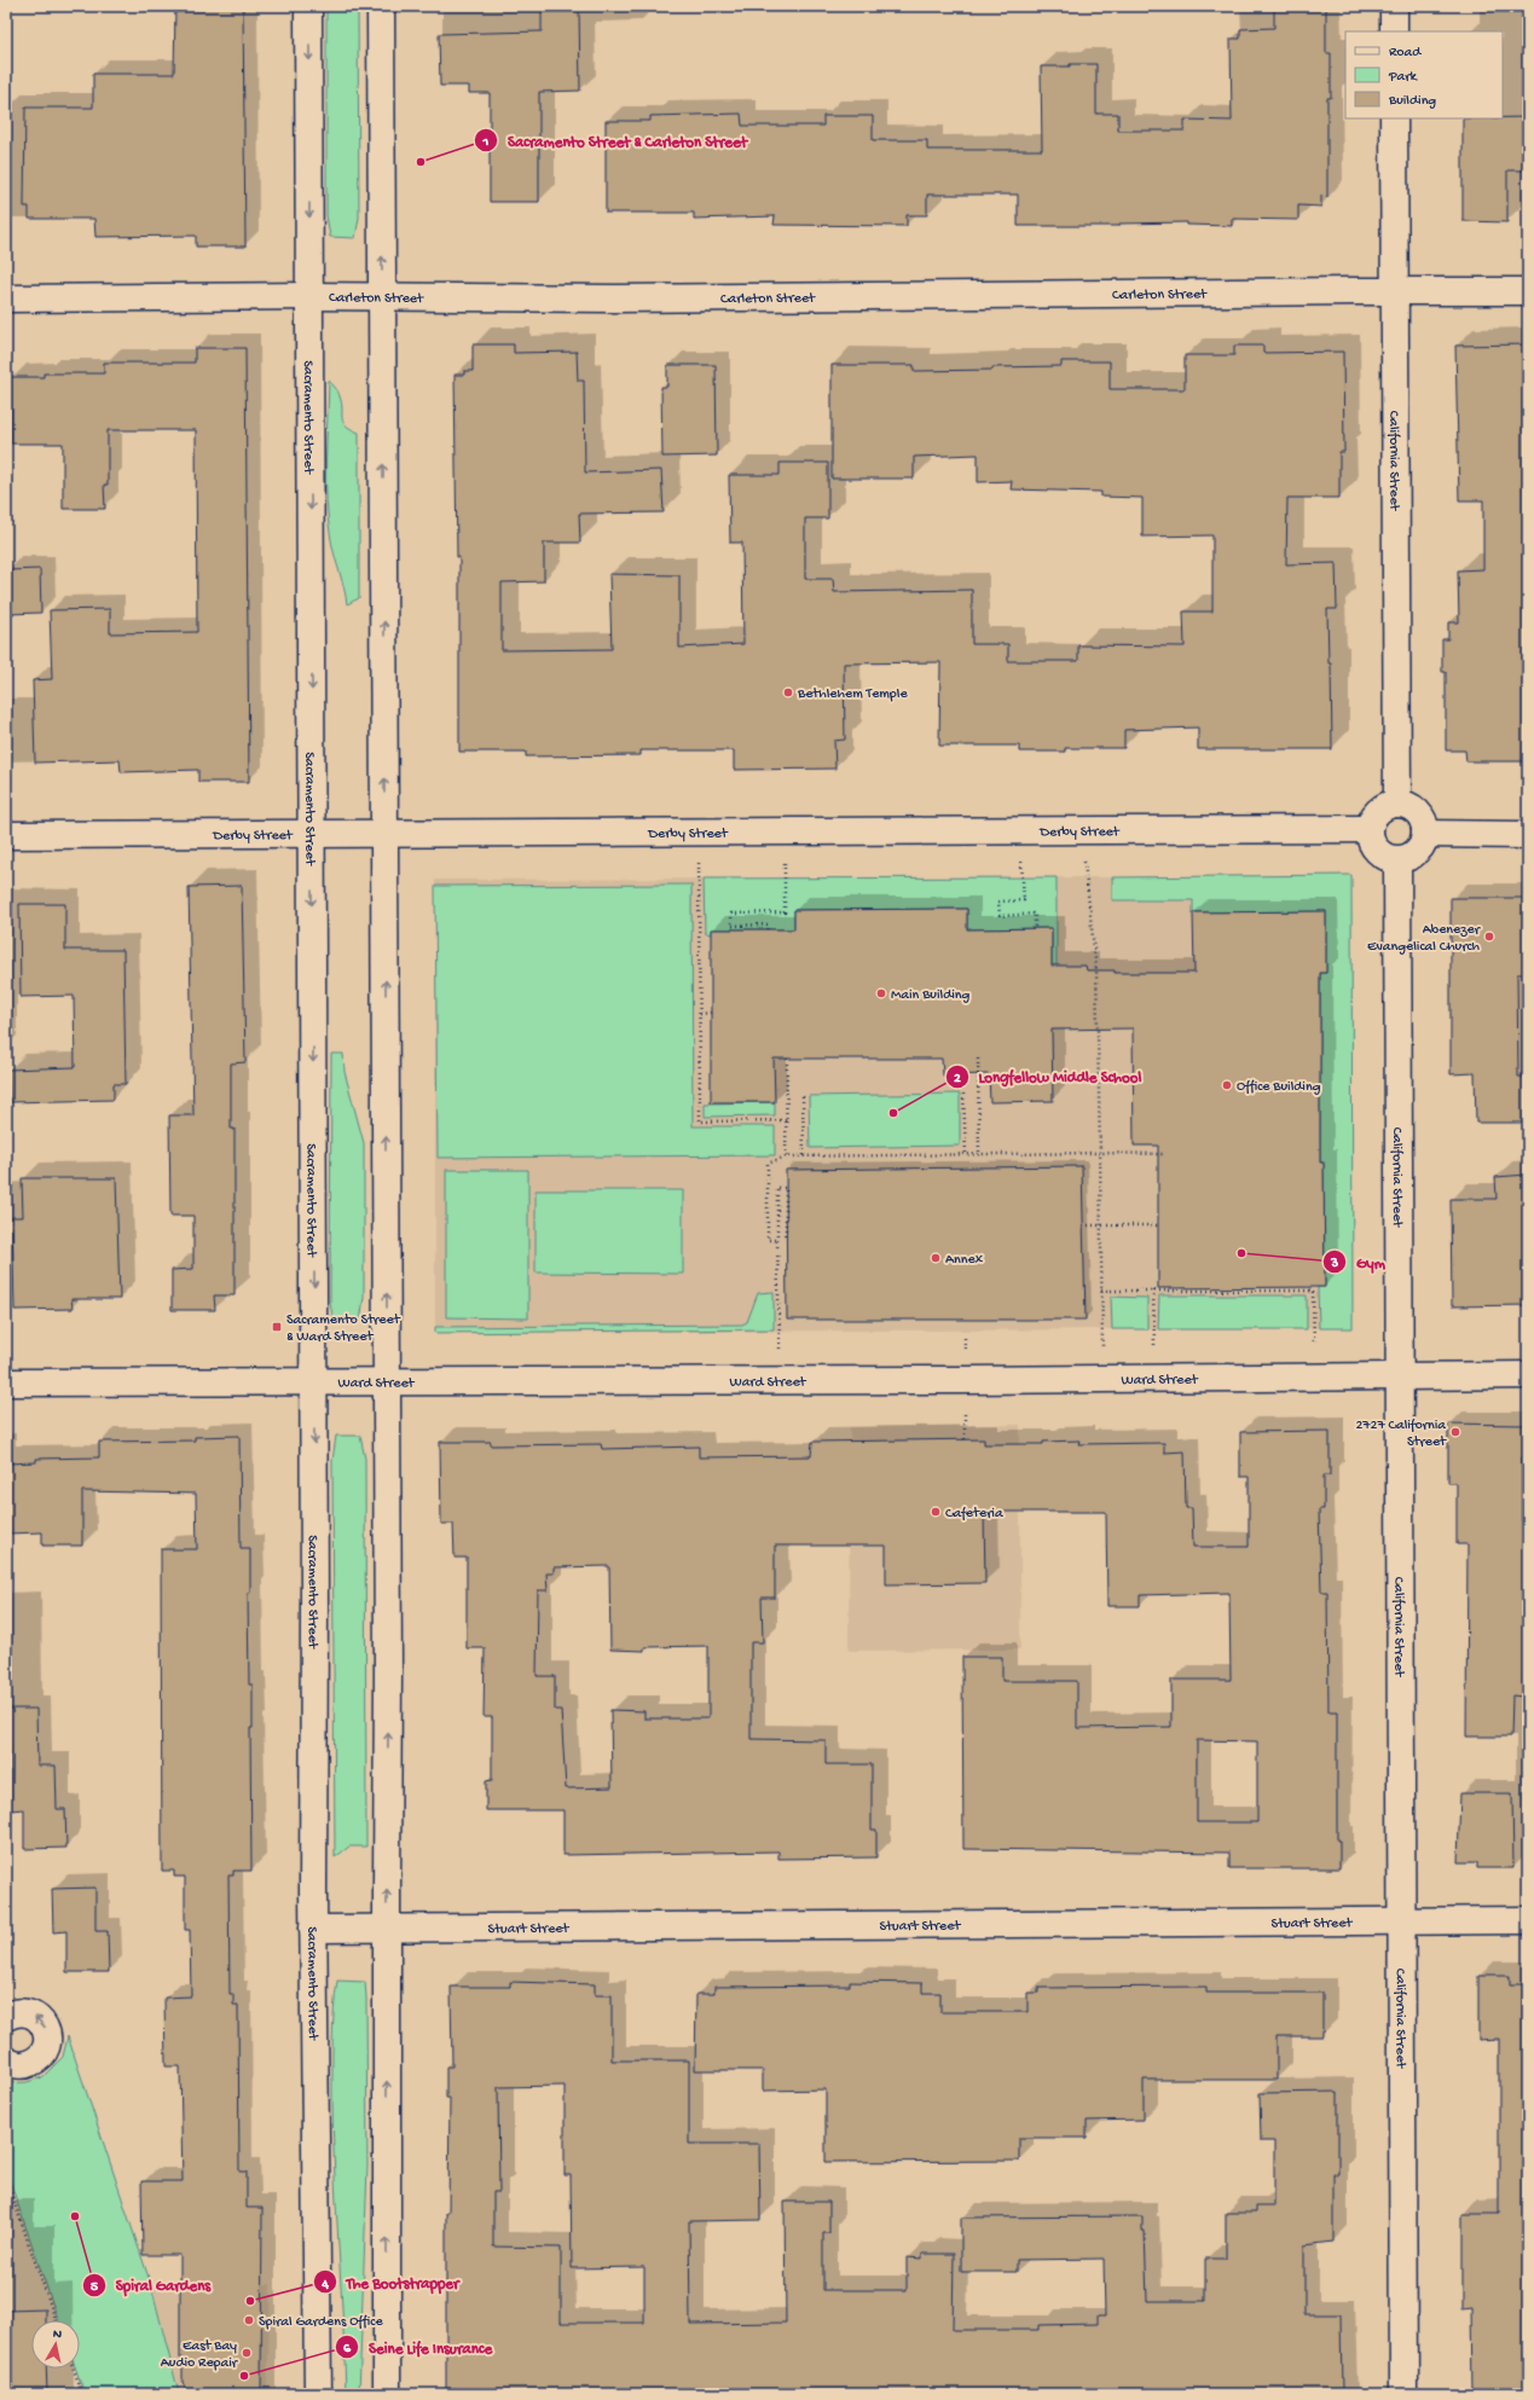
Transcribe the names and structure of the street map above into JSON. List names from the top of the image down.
{
  "streets": {
    "street": [
      "Carleton Street",
      "Sacramento Street",
      "California Street",
      "Derby Street",
      "Ward Street",
      "Stuart Street"
    ]
  },
  "crossings": [
    ["Carleton Street", "Sacramento Street"],
    ["Carleton Street", "California Street"],
    ["Sacramento Street", "Derby Street"],
    ["Sacramento Street", "Ward Street"],
    ["Sacramento Street", "Stuart Street"],
    ["California Street", "Derby Street"],
    ["California Street", "Ward Street"],
    ["California Street", "Stuart Street"]
  ],
  "places": {
    "other": [
      "Sacramento Street & Carleton Street",
      "Bethlehem Temple",
      "Abenezer Evangelical Church",
      "Main Building",
      "Office Building",
      "Longfellow Middle School",
      "Gym",
      "Annex",
      "2727 California Street",
      "Cafeteria",
      "Spiral Gardens",
      "The Bootstrapper",
      "Spiral Gardens Office",
      "East Bay Audio Repair",
      "Seine Life Insurance"
    ],
    "transit": ["Sacramento Street & Ward Street"]
  },
  "legend": ["Road", "Park", "Building"],
  "north": "top"
}
